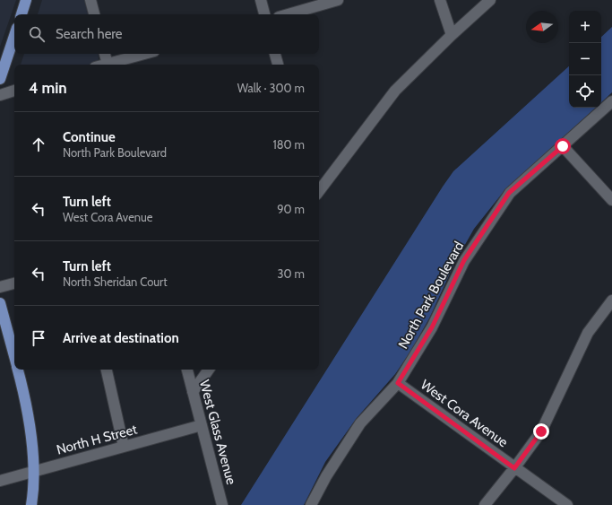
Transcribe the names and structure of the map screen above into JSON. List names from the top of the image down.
{
  "streets": {
    "street": [
      "North Park Boulevard",
      "West Cora Avenue",
      "West Glass Avenue",
      "North H Street"
    ]
  },
  "crossings": [
    ["North Park Boulevard", "West Cora Avenue"],
    ["West Glass Avenue", "North H Street"]
  ],
  "north": "left",
  "page": {
    "map_buttons": ["+", "−"],
    "search": "Search here",
    "heading": ["4 min", "Walk · 300 m"],
    "list": [
      ["Continue", "North Park Boulevard", "180 m"],
      ["Turn left", "West Cora Avenue", "90 m"],
      ["Turn left", "North Sheridan Court", "30 m"],
      "Arrive at destination"
    ]
  }
}
